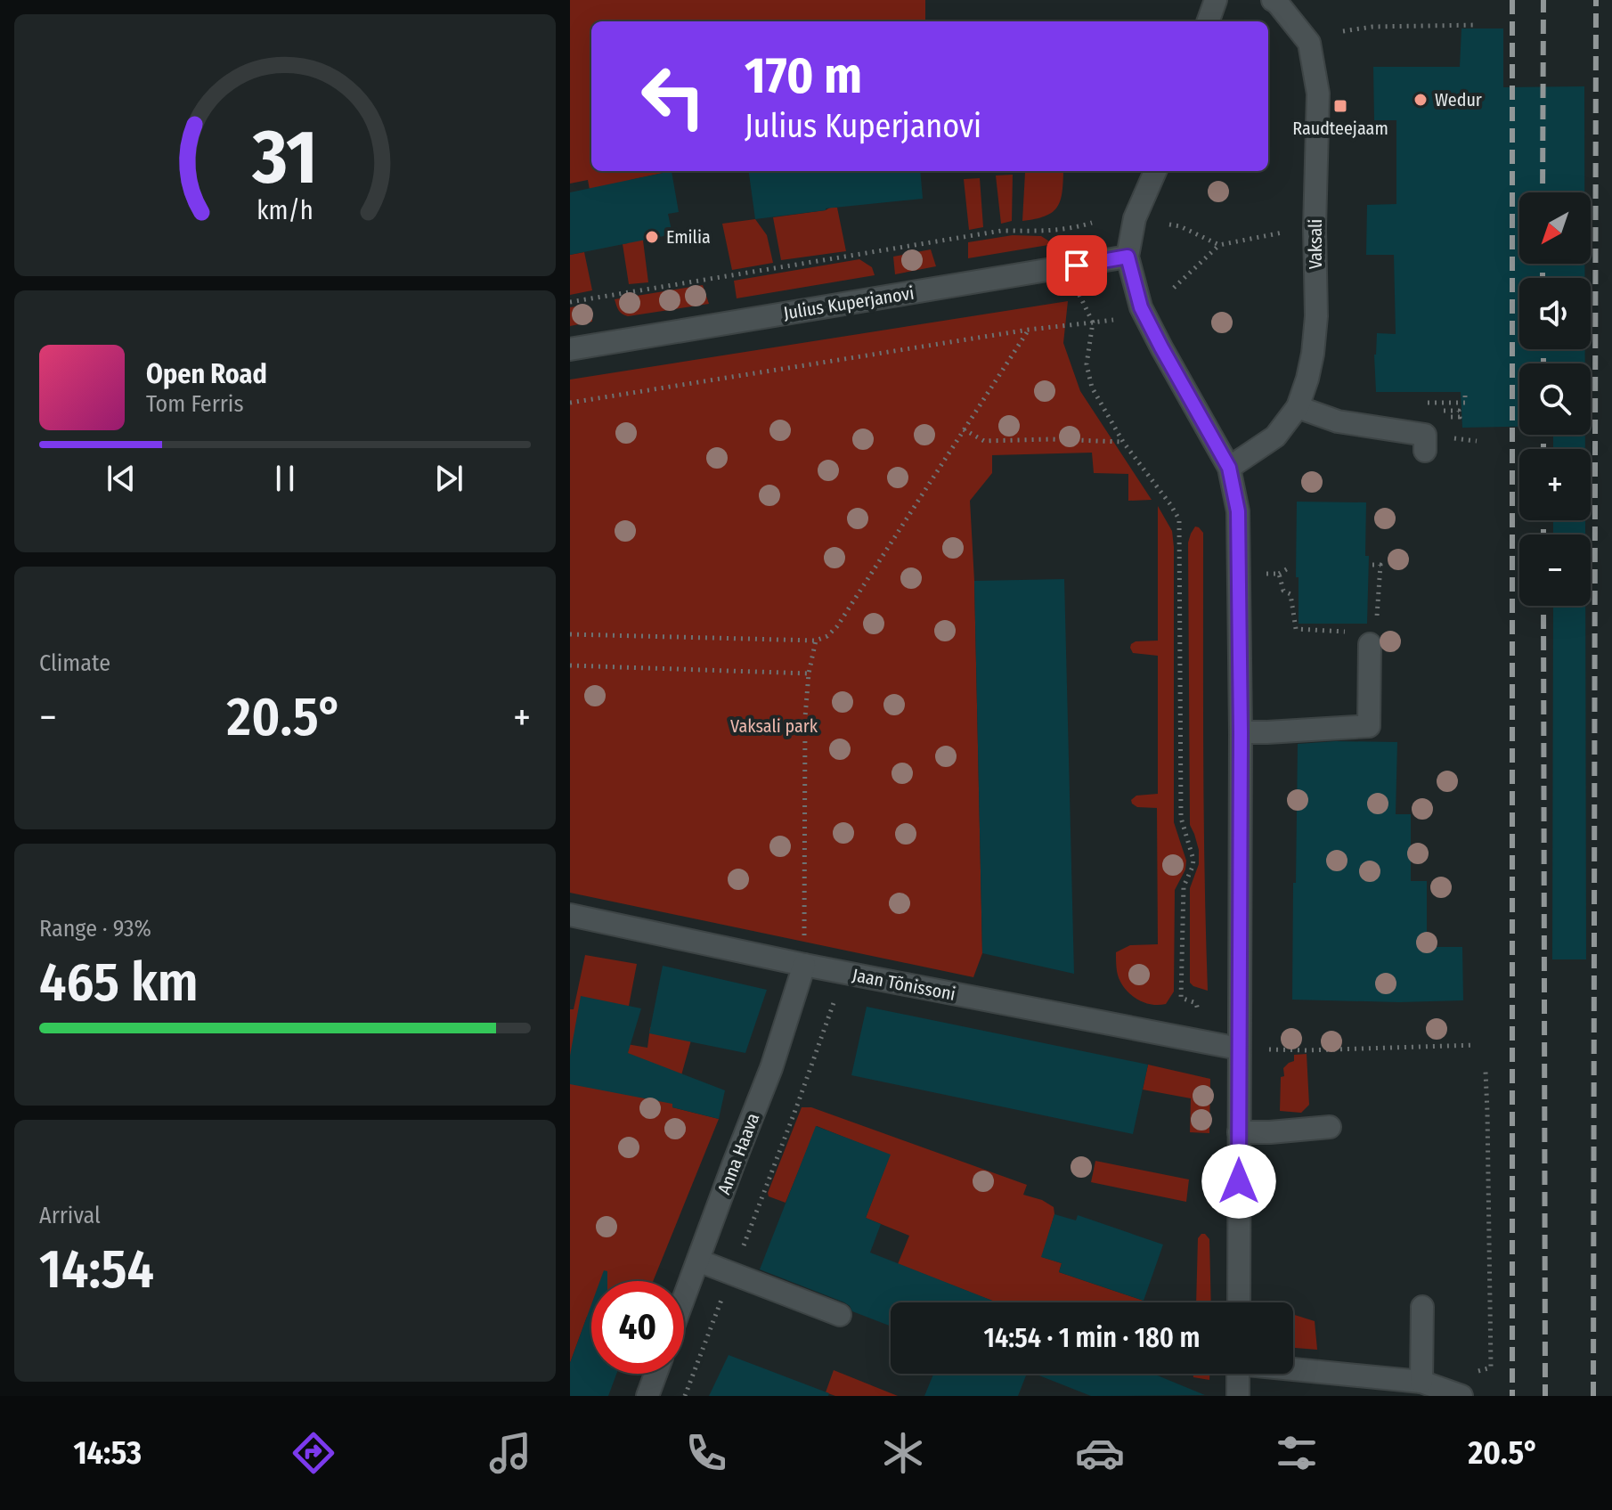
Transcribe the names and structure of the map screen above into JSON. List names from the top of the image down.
{
  "streets": {
    "street": [
      "Vaksali",
      "Julius Kuperjanovi",
      "Jaan Tõnissoni",
      "Anna Haava"
    ]
  },
  "crossings": [
    ["Jaan Tõnissoni", "Anna Haava"]
  ],
  "parks": ["Vaksali park"],
  "places": {
    "other": ["Wedur", "Emilia"],
    "transit": ["Raudteejaam"]
  },
  "north": "bottom left",
  "page": {
    "turn": ["170 m", "Julius Kuperjanovi"],
    "map_buttons": ["+", "−"],
    "song": ["Open Road", "Tom Ferris"],
    "tile": [
      "Climate",
      ["Range · 93%", "465 km"],
      ["Arrival", "14:54"]
    ],
    "heat": ["−", "20.5°", "+"],
    "limit": "40",
    "trip": "14:54 · 1 min · 180 m",
    "tabs": ["14:53", "20.5°"],
    "gauge": ["31", "km/h"]
  }
}
